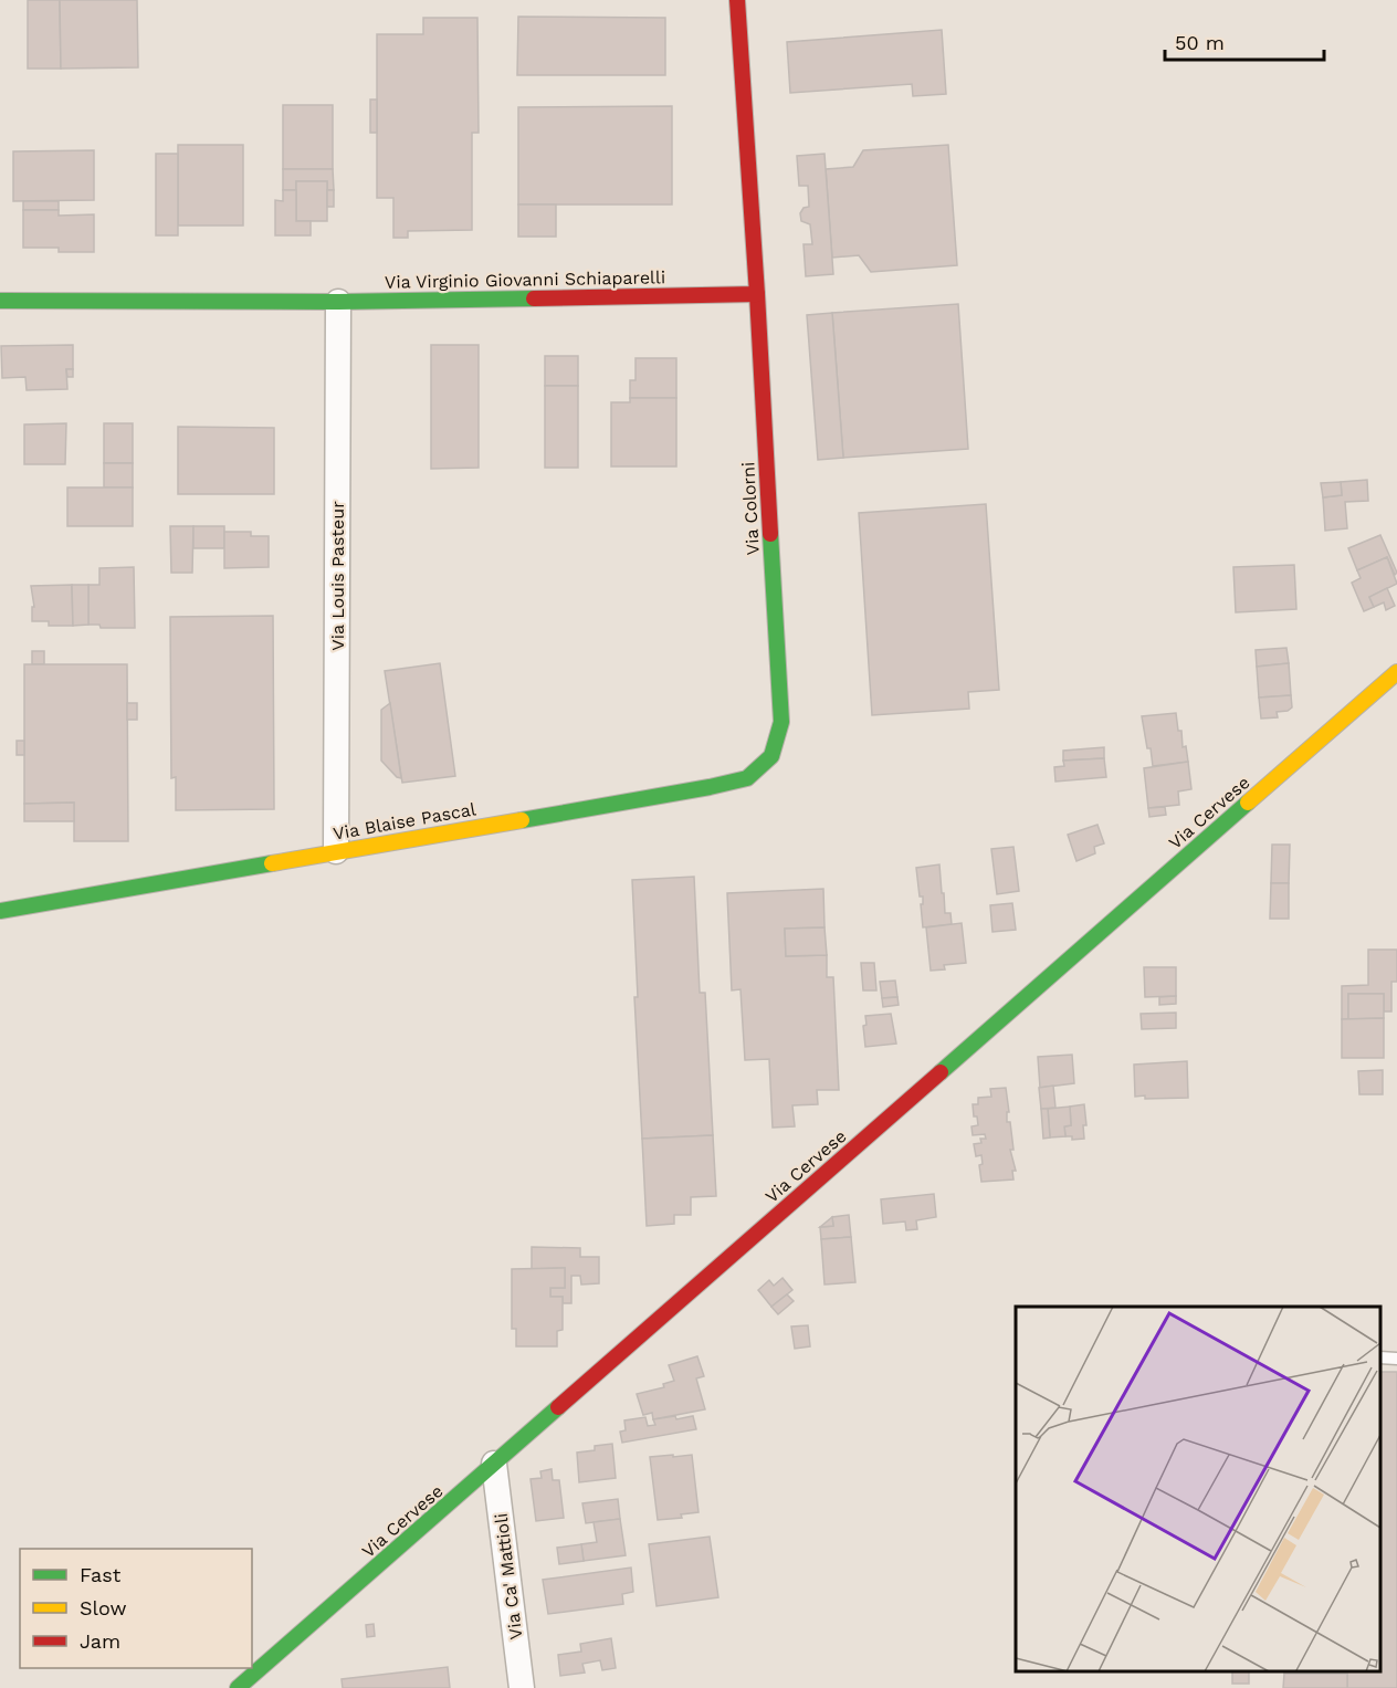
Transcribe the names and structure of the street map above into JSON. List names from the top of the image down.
{
  "streets": {
    "street": [
      "Via Virginio Giovanni Schiaparelli",
      "Via Colorni",
      "Via Louis Pasteur",
      "Via Cervese",
      "Via Blaise Pascal",
      "Via Ca' Mattioli"
    ]
  },
  "crossings": [
    ["Via Virginio Giovanni Schiaparelli", "Via Colorni"],
    ["Via Virginio Giovanni Schiaparelli", "Via Louis Pasteur"],
    ["Via Colorni", "Via Blaise Pascal"],
    ["Via Louis Pasteur", "Via Blaise Pascal"],
    ["Via Cervese", "Via Ca' Mattioli"]
  ],
  "legend": ["Fast", "Slow", "Jam"],
  "scale_bar": "50 m"
}
